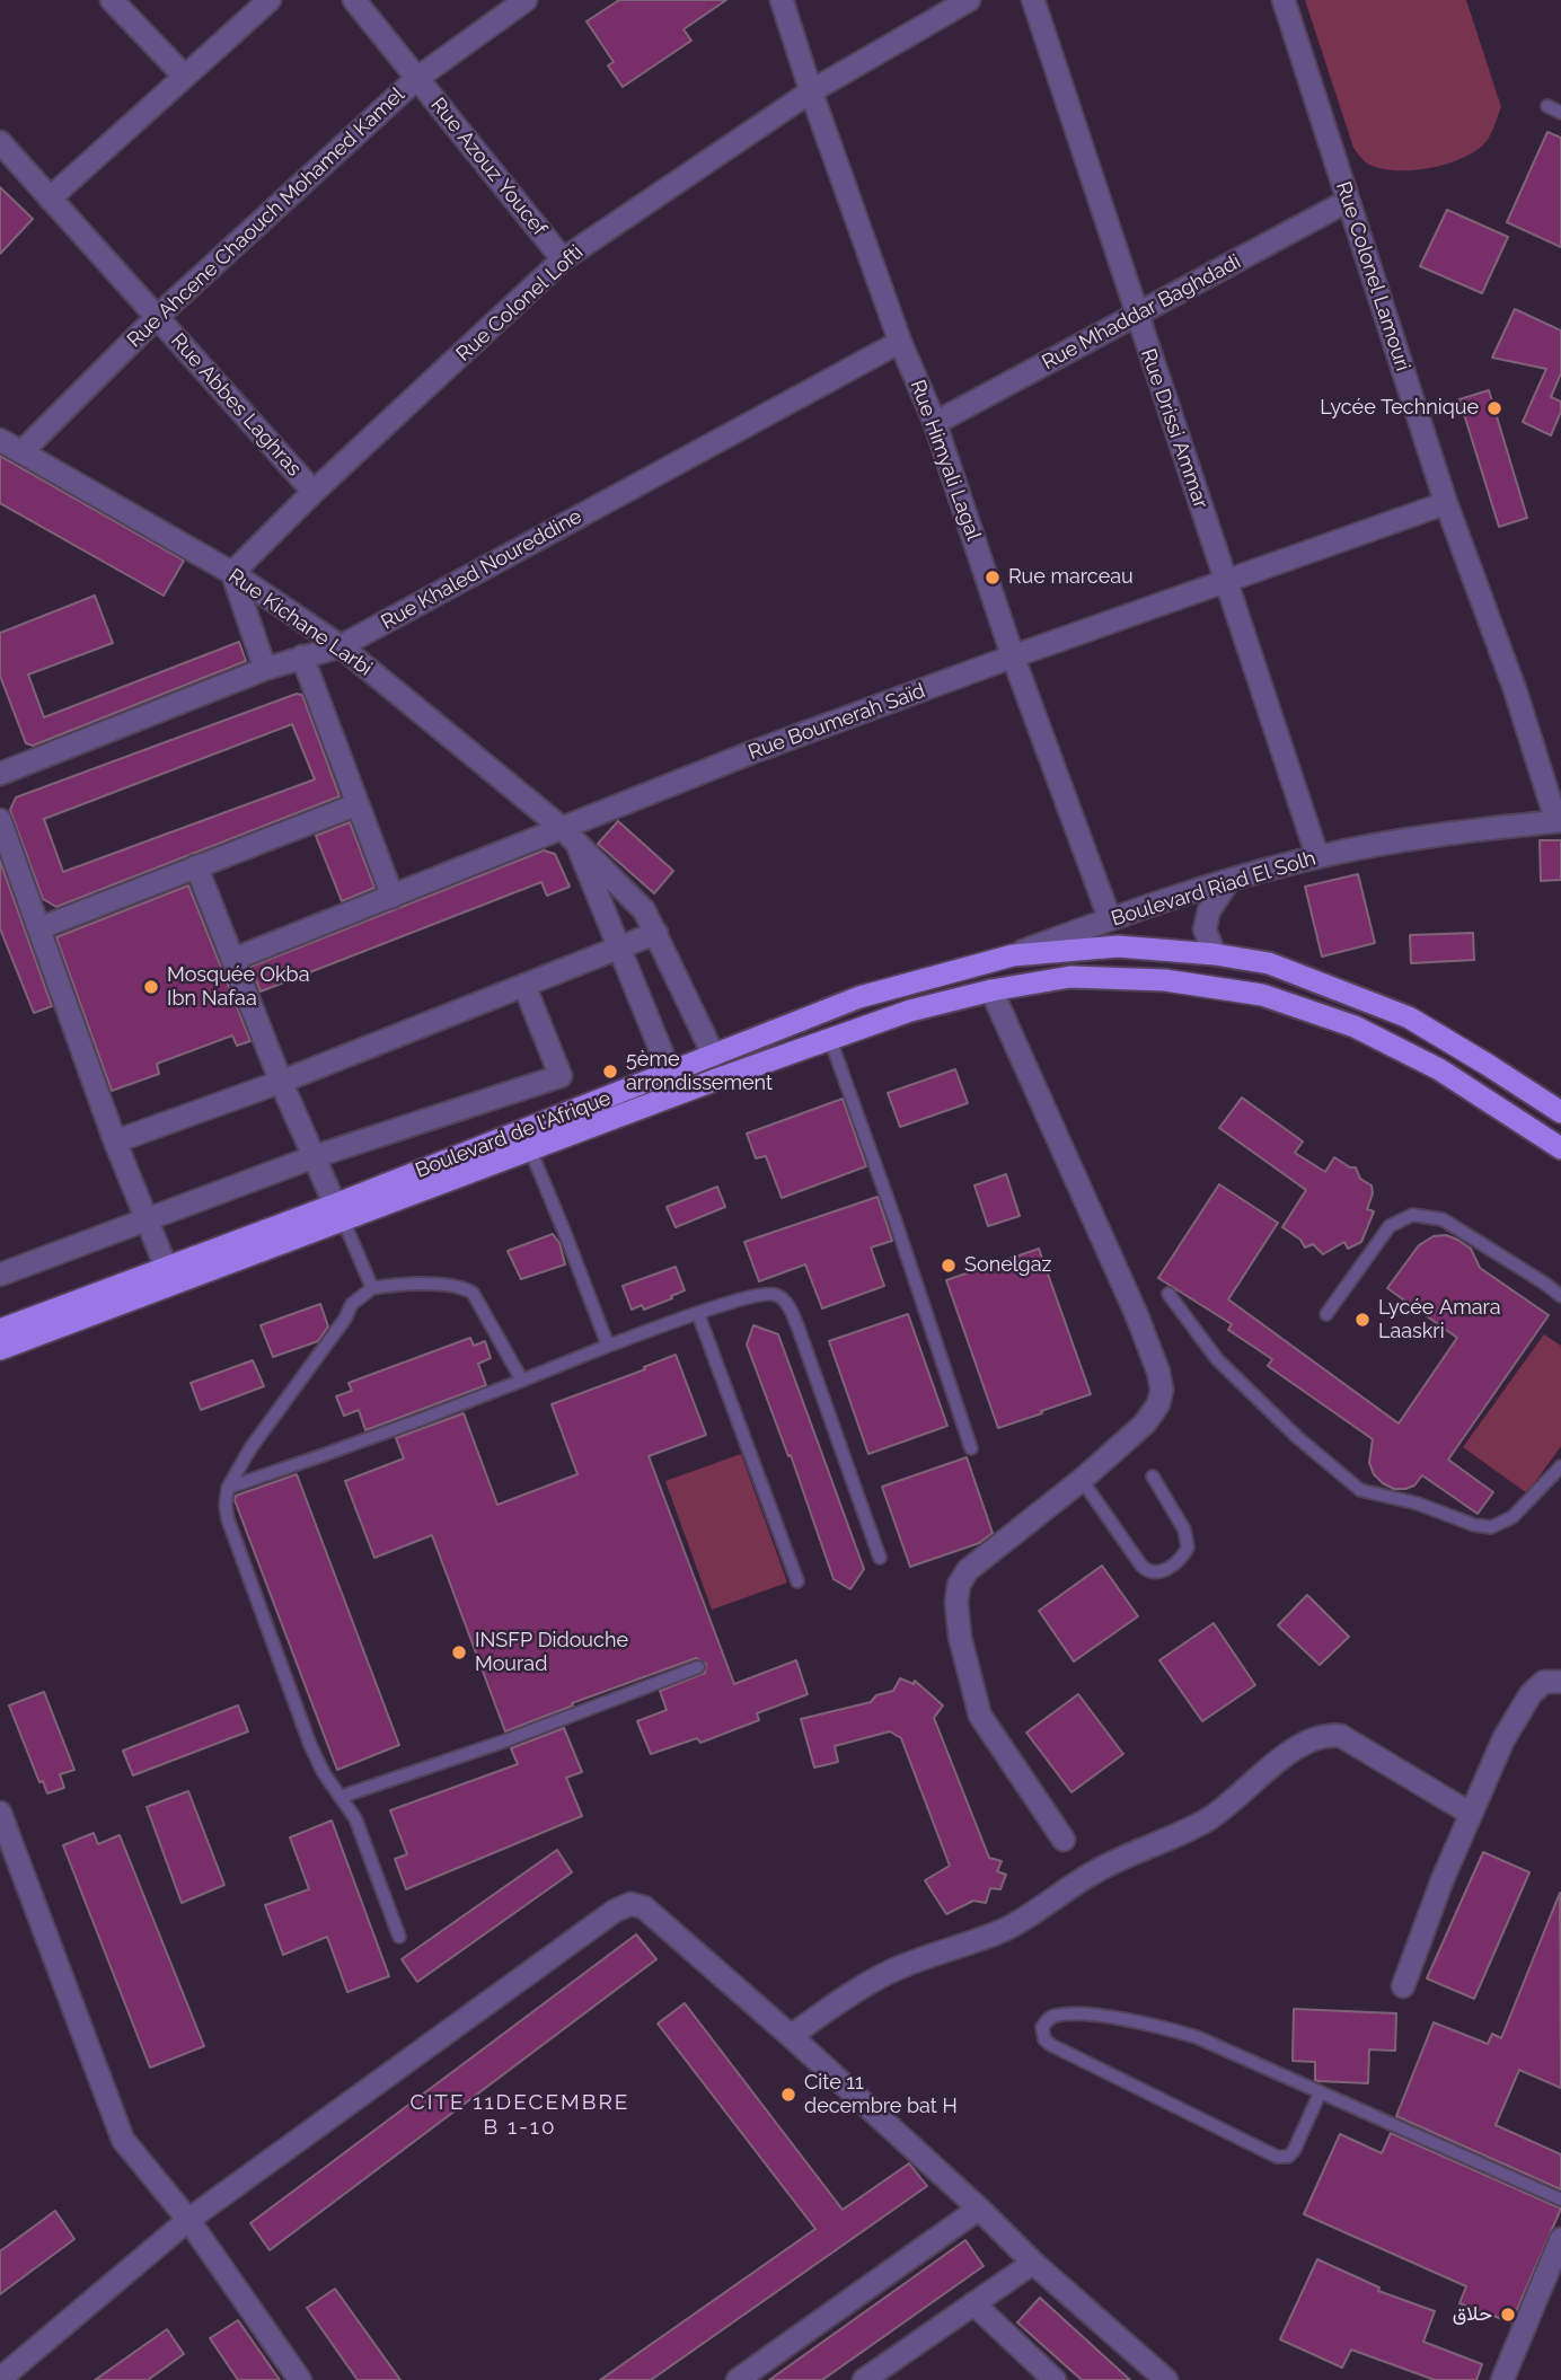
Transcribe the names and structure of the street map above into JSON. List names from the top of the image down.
{
  "streets": {
    "main road": ["Boulevard de l'Afrique"],
    "street": [
      "Rue Azouz Youcef",
      "Rue Ahcene Chaouch Mohamed Kamel",
      "Rue Colonel Lamouri",
      "Rue Colonel Lofti",
      "Rue Mhaddar Baghdadi",
      "Rue Abbes Laghras",
      "Rue Drissi Ammar",
      "Rue Himyali Lagal",
      "Rue Khaled Noureddine",
      "Rue Kichane Larbi",
      "Rue Boumerah Saïd",
      "Boulevard Riad El Solh"
    ]
  },
  "crossings": [
    ["Rue Azouz Youcef", "Rue Ahcene Chaouch Mohamed Kamel"],
    ["Rue Azouz Youcef", "Rue Colonel Lofti"],
    ["Rue Ahcene Chaouch Mohamed Kamel", "Rue Abbes Laghras"],
    ["Rue Ahcene Chaouch Mohamed Kamel", "Rue Kichane Larbi"],
    ["Rue Colonel Lamouri", "Rue Mhaddar Baghdadi"],
    ["Rue Colonel Lamouri", "Rue Boumerah Saïd"],
    ["Rue Colonel Lamouri", "Boulevard Riad El Solh"],
    ["Rue Colonel Lofti", "Rue Abbes Laghras"],
    ["Rue Colonel Lofti", "Rue Himyali Lagal"],
    ["Rue Colonel Lofti", "Rue Kichane Larbi"],
    ["Rue Mhaddar Baghdadi", "Rue Drissi Ammar"],
    ["Rue Mhaddar Baghdadi", "Rue Himyali Lagal"],
    ["Rue Drissi Ammar", "Rue Boumerah Saïd"],
    ["Rue Drissi Ammar", "Boulevard Riad El Solh"],
    ["Rue Himyali Lagal", "Rue Khaled Noureddine"],
    ["Rue Himyali Lagal", "Rue Boumerah Saïd"],
    ["Rue Himyali Lagal", "Boulevard Riad El Solh"],
    ["Rue Khaled Noureddine", "Rue Kichane Larbi"],
    ["Rue Kichane Larbi", "Rue Boumerah Saïd"],
    ["Rue Kichane Larbi", "Boulevard de l'Afrique"],
    ["Boulevard Riad El Solh", "Boulevard de l'Afrique"]
  ],
  "districts": ["CITE 11DECEMBRE B 1-10"],
  "places": [
    "Lycée Technique",
    "Rue marceau",
    "Mosquée Okba Ibn Nafaa",
    "5ème arrondissement",
    "Sonelgaz",
    "Lycée Amara Laaskri",
    "INSFP Didouche Mourad",
    "Cite 11 decembre bat H",
    "حلاق"
  ]
}
